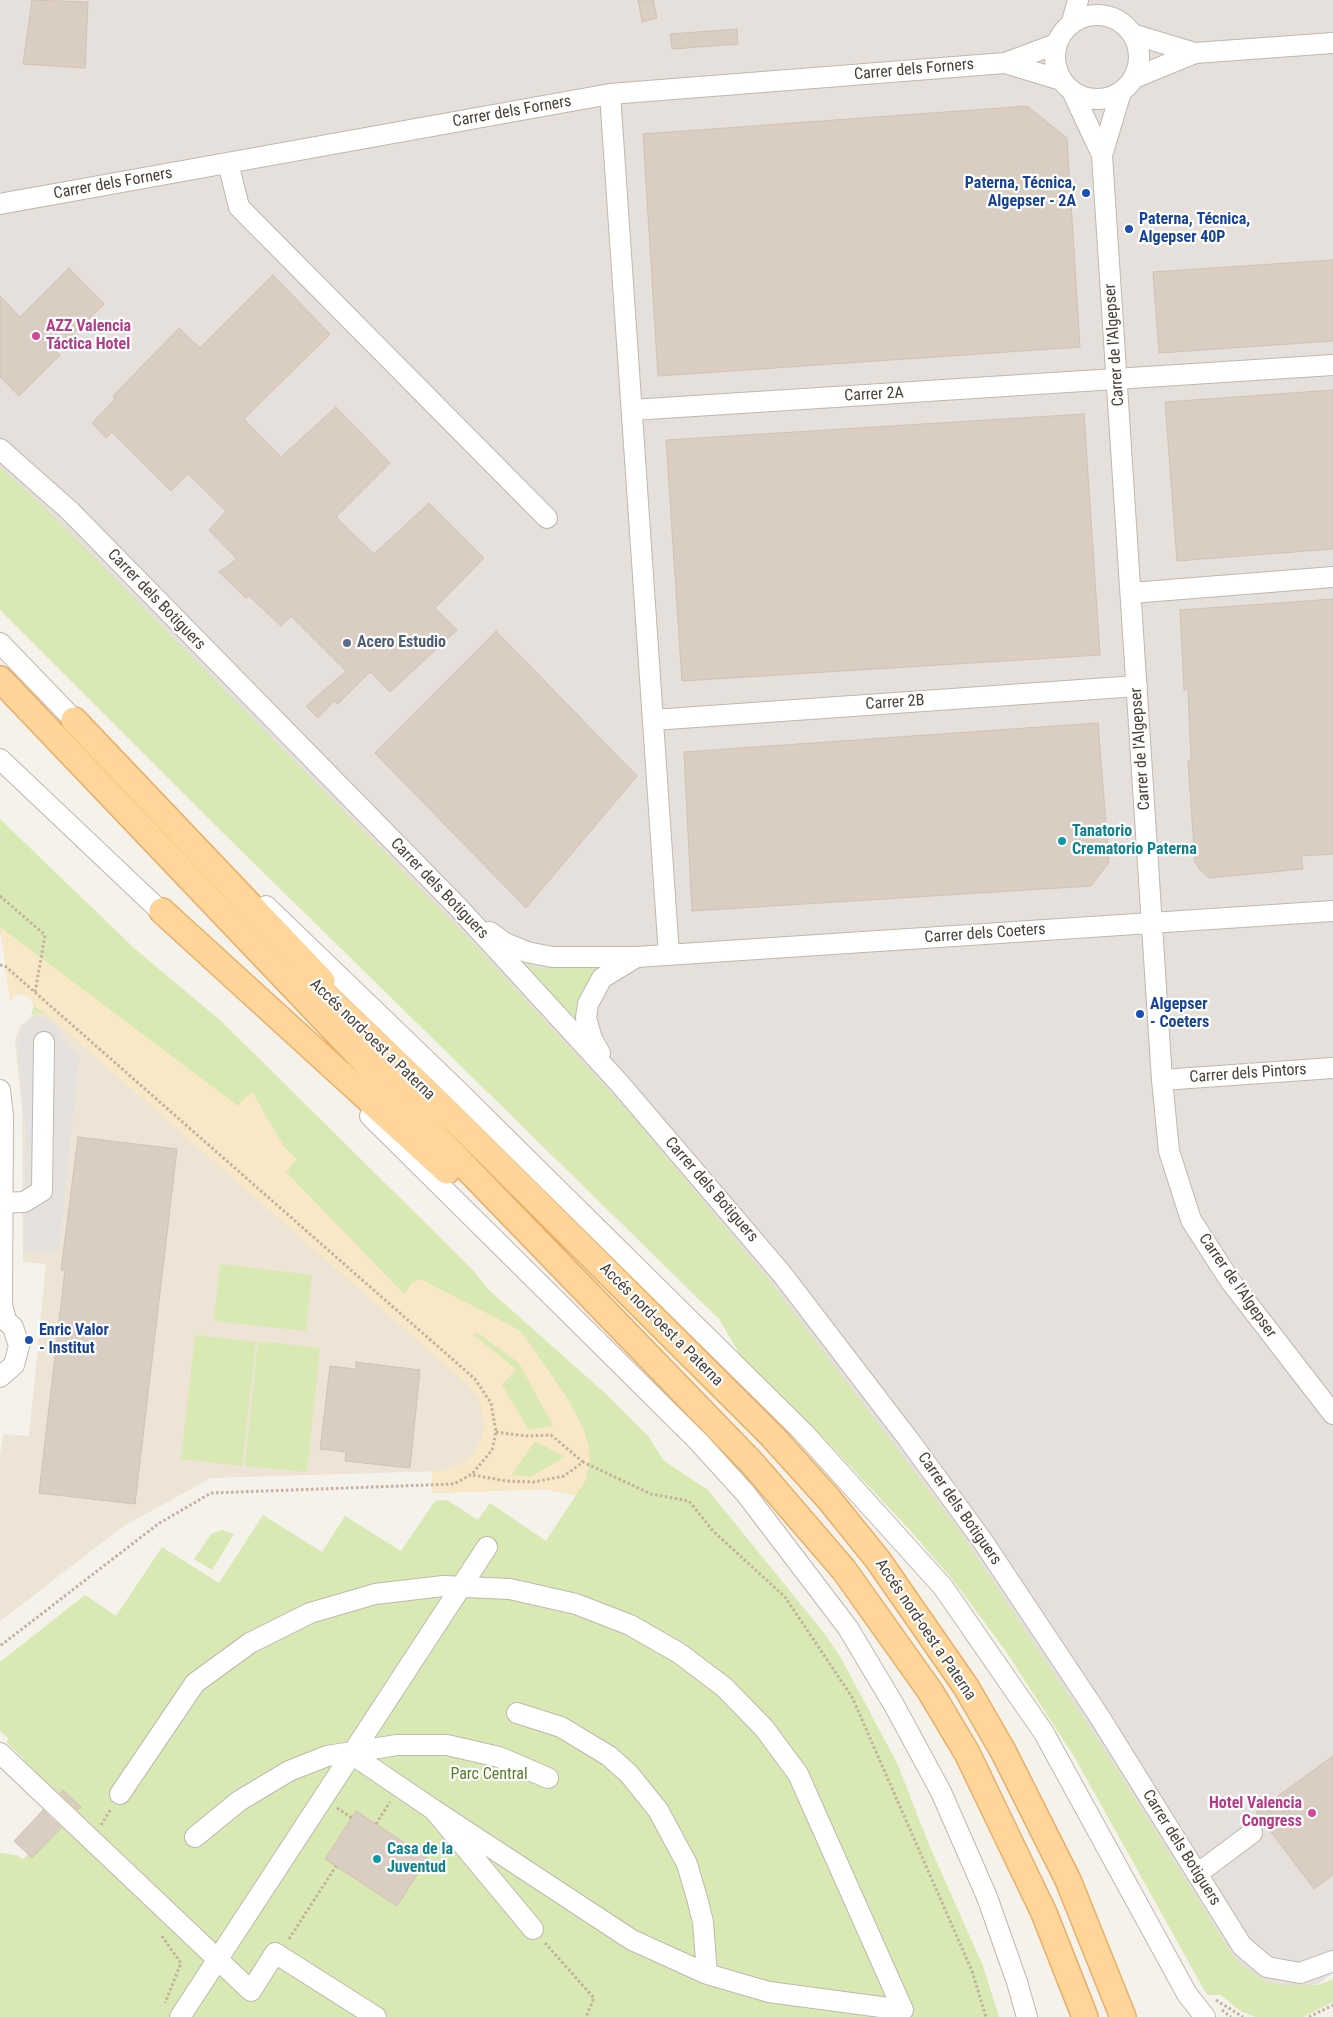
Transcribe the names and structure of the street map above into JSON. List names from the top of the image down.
{
  "streets": {
    "main road": ["Accés nord-oest a Paterna"],
    "street": [
      "Carrer dels Forners",
      "Carrer de l'Algepser",
      "Carrer 2A",
      "Carrer dels Botiguers",
      "Carrer 2B",
      "Carrer dels Coeters",
      "Carrer dels Pintors"
    ]
  },
  "crossings": [
    ["Carrer de l'Algepser", "Carrer 2A"],
    ["Carrer de l'Algepser", "Carrer 2B"],
    ["Carrer de l'Algepser", "Carrer dels Coeters"],
    ["Carrer de l'Algepser", "Carrer dels Pintors"],
    ["Carrer dels Botiguers", "Carrer dels Coeters"]
  ],
  "parks": ["Parc Central"],
  "places": [
    "Paterna, Técnica, Algepser - 2A",
    "Paterna, Técnica, Algepser 40P",
    "AZZ Valencia Táctica Hotel",
    "Acero Estudio",
    "Tanatorio Crematorio Paterna",
    "Algepser - Coeters",
    "Enric Valor - Institut",
    "Hotel Valencia Congress",
    "Casa de la Juventud"
  ]
}
